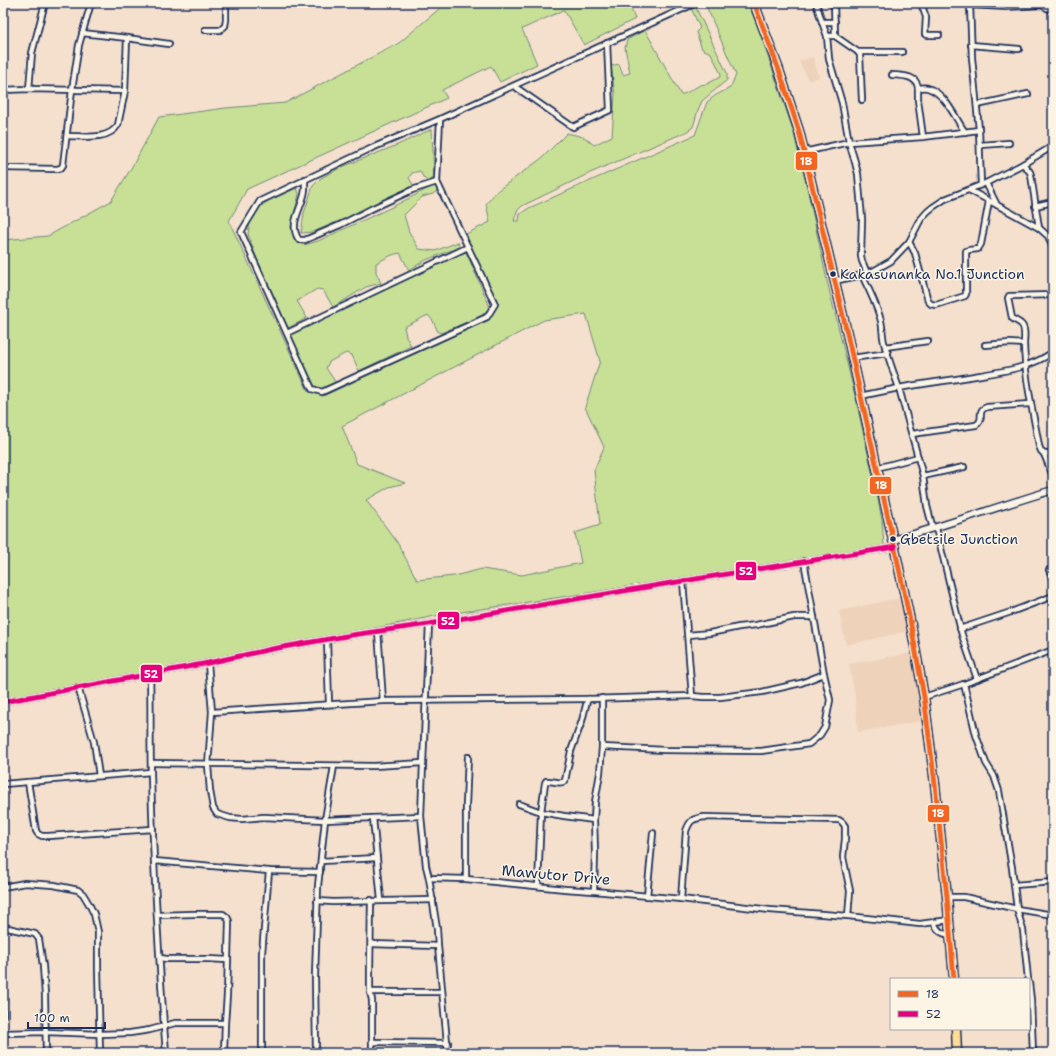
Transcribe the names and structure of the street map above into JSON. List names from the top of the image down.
{
  "streets": {
    "street": ["Mawutor Drive"]
  },
  "places": ["Kakasunanka No.1 Junction", "Gbetsile Junction"],
  "lines": ["transit line 18", "transit line 52"],
  "legend": ["18", "52"],
  "scale_bar": "100 m"
}
